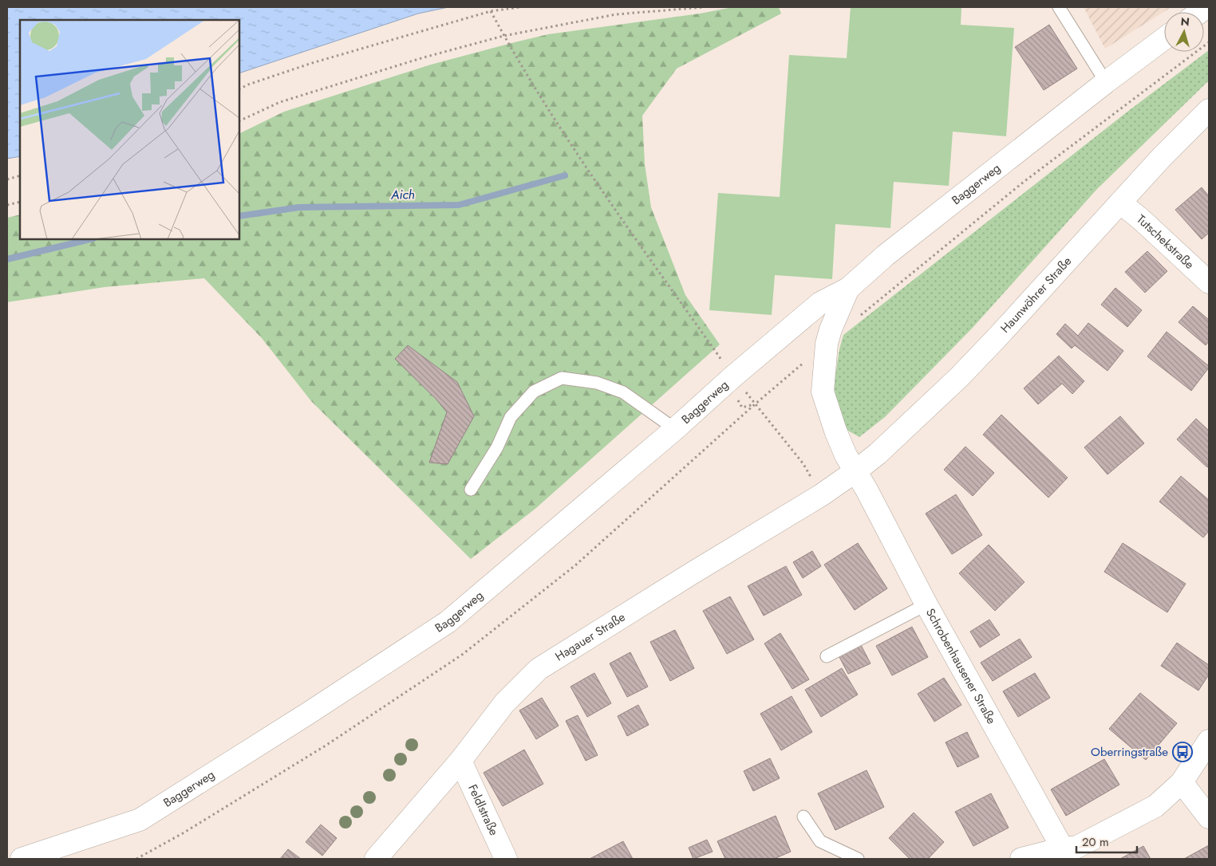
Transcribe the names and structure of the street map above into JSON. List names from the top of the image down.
{
  "streets": {
    "street": [
      "Baggerweg",
      "Tutschekstraße",
      "Haunwöhrer Straße",
      "Hagauer Straße",
      "Schrobenhausener Straße",
      "Feldlstraße"
    ]
  },
  "crossings": [
    ["Baggerweg", "Haunwöhrer Straße"],
    ["Baggerweg", "Hagauer Straße"],
    ["Baggerweg", "Schrobenhausener Straße"],
    ["Tutschekstraße", "Haunwöhrer Straße"],
    ["Haunwöhrer Straße", "Hagauer Straße"],
    ["Haunwöhrer Straße", "Schrobenhausener Straße"],
    ["Hagauer Straße", "Schrobenhausener Straße"],
    ["Hagauer Straße", "Feldlstraße"]
  ],
  "water": ["Aich"],
  "places": {
    "bus stop": ["Oberringstraße"]
  },
  "scale_bar": "20 m",
  "north": "top"
}
